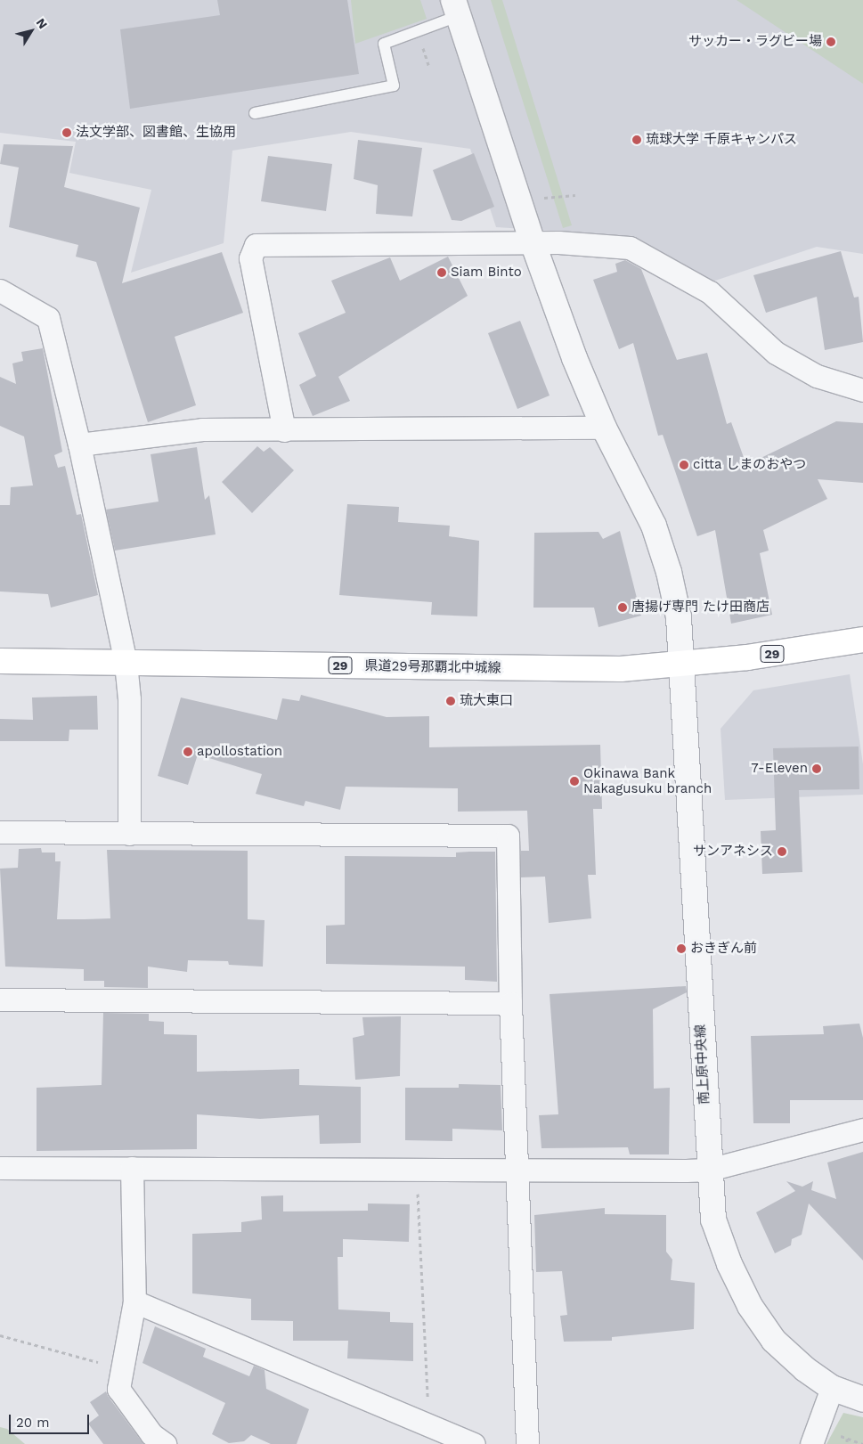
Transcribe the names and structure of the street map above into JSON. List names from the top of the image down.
{
  "streets": {
    "main road": ["29", "県道29号那覇北中城線"],
    "street": ["南上原中央線"]
  },
  "crossings": [
    ["県道29号那覇北中城線", "南上原中央線"]
  ],
  "places": [
    "サッカー・ラグビー場",
    "法文学部、図書館、生協用",
    "琉球大学 千原キャンパス",
    "Siam Binto",
    "citta しまのおやつ",
    "唐揚げ専門 たけ田商店",
    "琉大東口",
    "apollostation",
    "7-Eleven",
    "Okinawa Bank Nakagusuku branch",
    "サンアネシス",
    "おきぎん前"
  ],
  "scale_bar": "20 m",
  "north": "top right"
}
